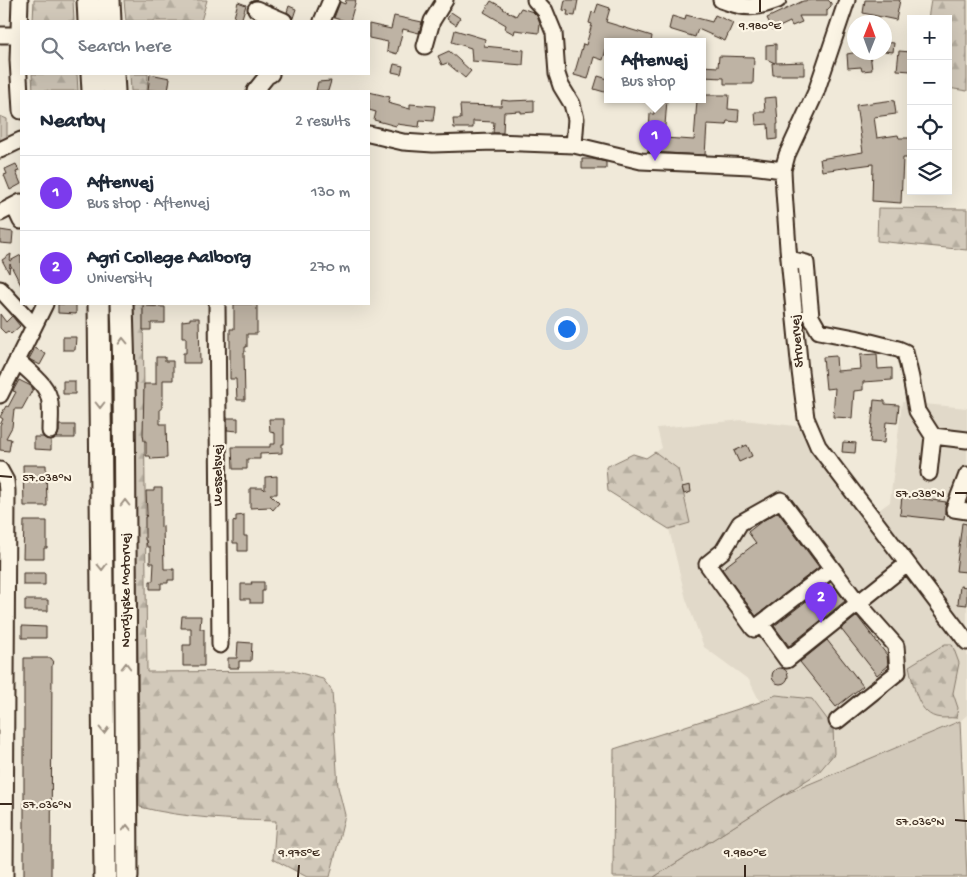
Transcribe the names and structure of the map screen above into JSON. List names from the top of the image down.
{
  "streets": {
    "highway": ["Nordjyske Motorvej"],
    "street": ["Struervej", "Wesselsvej"]
  },
  "north": "top",
  "page": {
    "map_buttons": ["+", "−"],
    "search": "Search here",
    "popup": ["Aftenvej", "Bus stop"],
    "heading": ["Nearby", "2 results"],
    "pins": ["1", "2"],
    "list": [
      {
        "mark": "1",
        "name": "Aftenvej",
        "note": "Bus stop · Aftenvej",
        "value": "130 m"
      },
      {
        "mark": "2",
        "name": "Agri College Aalborg",
        "note": "University",
        "value": "270 m"
      }
    ]
  },
  "coordinates": [
    "9.980°E",
    "57.038°N",
    "57.036°N",
    "9.975°E"
  ]
}
